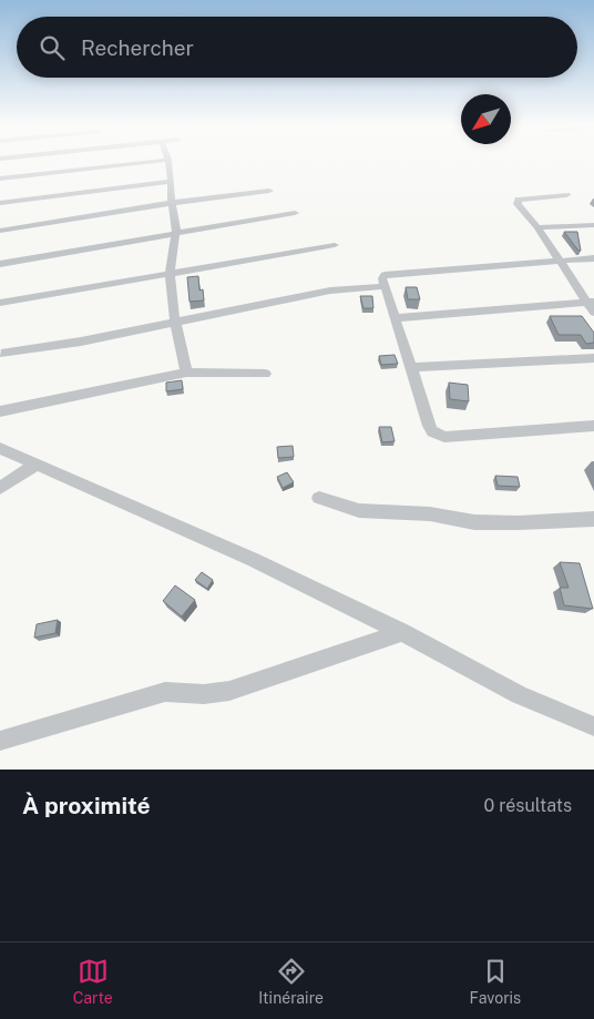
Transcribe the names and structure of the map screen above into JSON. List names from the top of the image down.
{
  "north": "bottom left",
  "page": {
    "search": "Rechercher",
    "heading": ["À proximité", "0 résultats"],
    "nav": ["Carte", "Itinéraire", "Favoris"]
  }
}
